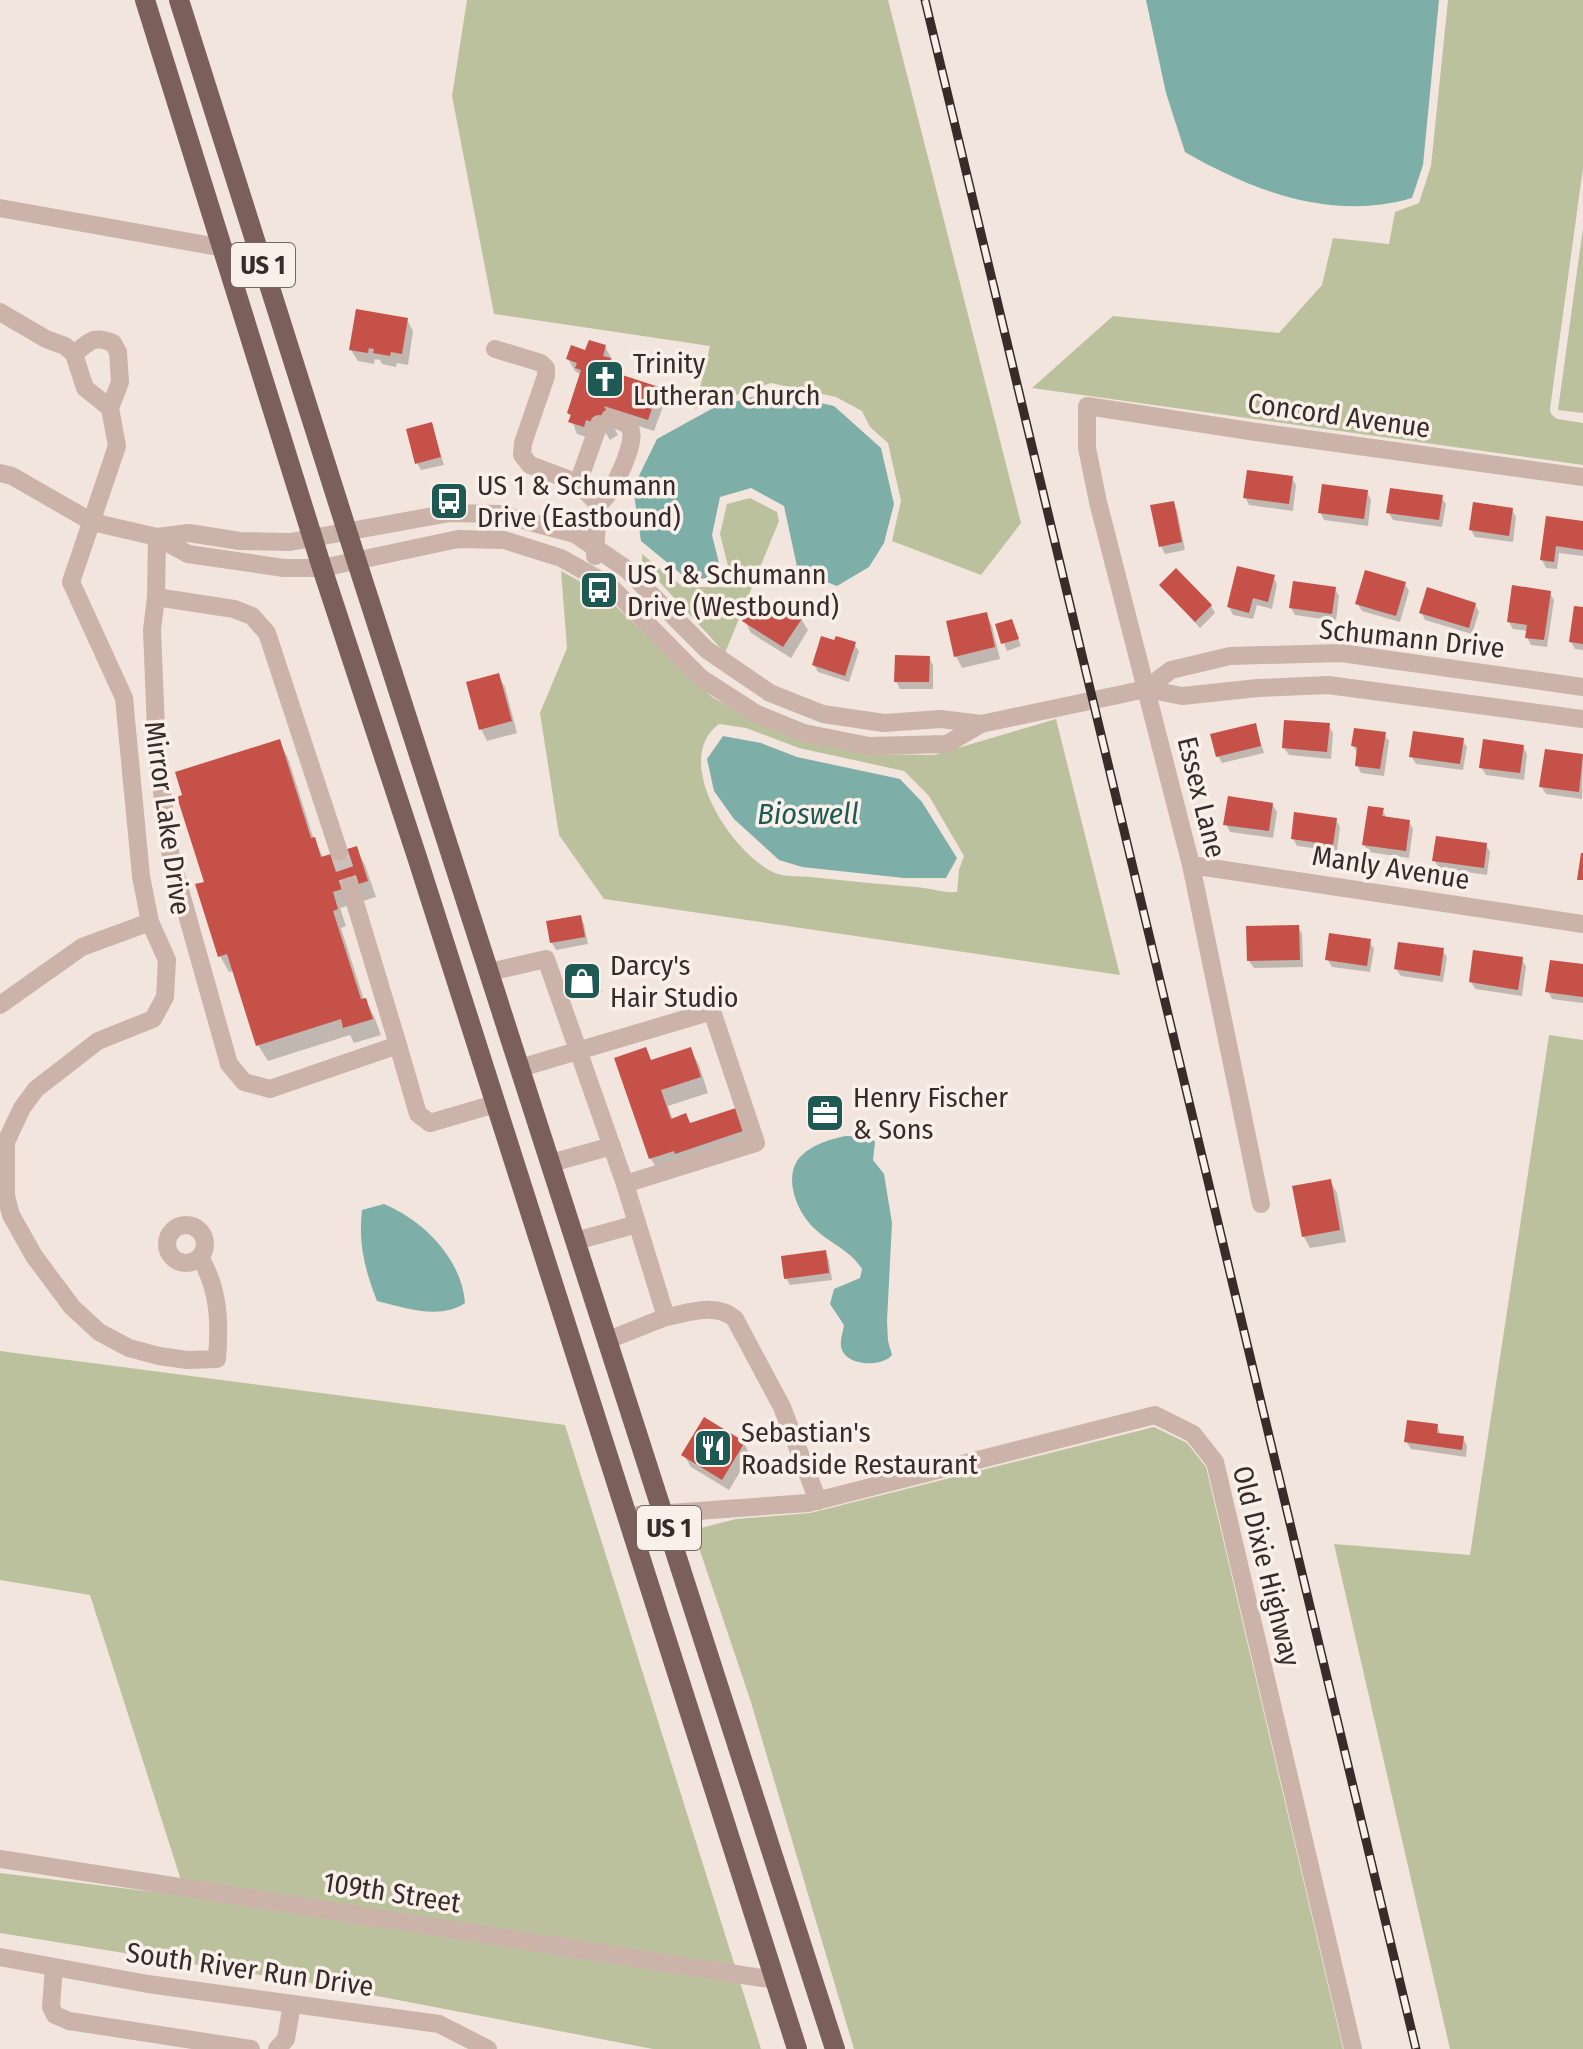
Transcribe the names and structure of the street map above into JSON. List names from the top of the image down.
{
  "streets": {
    "main road": ["US 1"],
    "street": [
      "Concord Avenue",
      "Schumann Drive",
      "Essex Lane",
      "Mirror Lake Drive",
      "Manly Avenue",
      "Old Dixie Highway",
      "109th Street",
      "South River Run Drive"
    ]
  },
  "crossings": [
    ["US 1", "Schumann Drive"],
    ["US 1", "Old Dixie Highway"],
    ["US 1", "109th Street"],
    ["Concord Avenue", "Essex Lane"],
    ["Schumann Drive", "Essex Lane"],
    ["Essex Lane", "Manly Avenue"]
  ],
  "water": ["Bioswell"],
  "places": {
    "church": ["Trinity Lutheran Church"],
    "bus stop": ["US 1 & Schumann Drive (Eastbound)", "US 1 & Schumann Drive (Westbound)"],
    "shop": ["Darcy's Hair Studio"],
    "office": ["Henry Fischer & Sons"],
    "restaurant": ["Sebastian's Roadside Restaurant"]
  }
}
